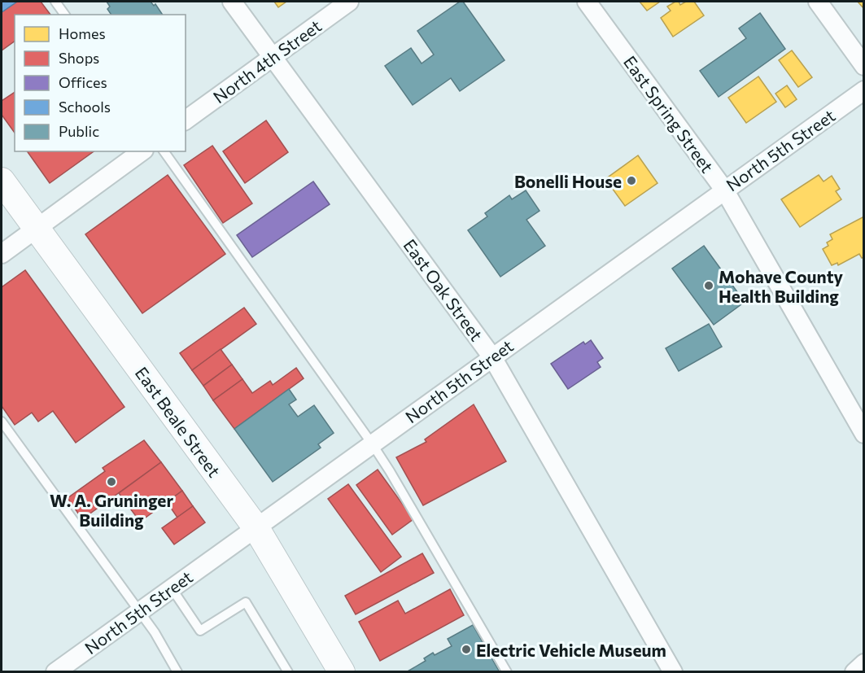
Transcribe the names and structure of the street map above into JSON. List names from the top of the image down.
{
  "streets": {
    "main road": ["East Beale Street"],
    "street": [
      "North 4th Street",
      "East Spring Street",
      "North 5th Street",
      "East Oak Street"
    ]
  },
  "crossings": [
    ["North 4th Street", "East Oak Street"],
    ["East Spring Street", "North 5th Street"],
    ["North 5th Street", "East Oak Street"],
    ["North 5th Street", "East Beale Street"]
  ],
  "places": [
    "Bonelli House",
    "Mohave County Health Building",
    "W. A. Gruninger Building",
    "Electric Vehicle Museum"
  ],
  "legend": [
    "Homes",
    "Shops",
    "Offices",
    "Schools",
    "Public"
  ]
}
